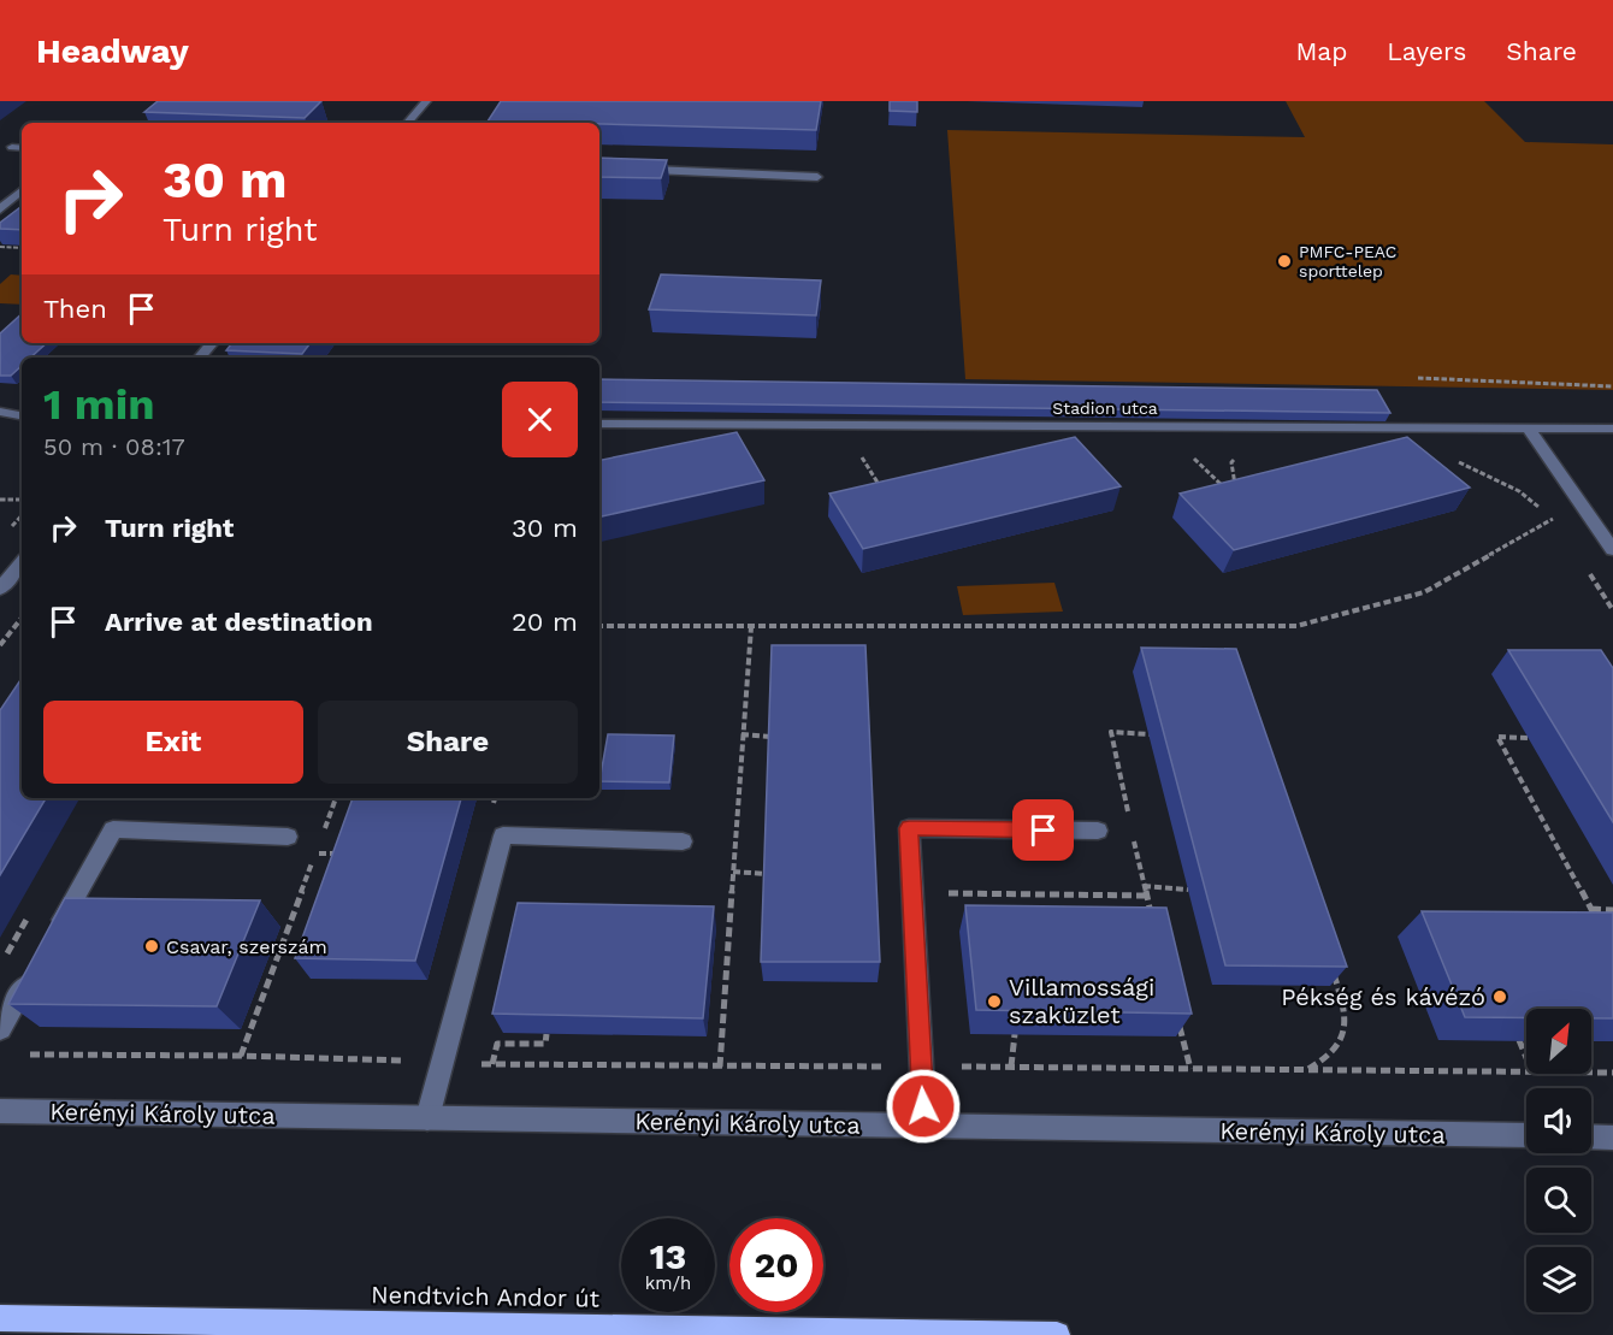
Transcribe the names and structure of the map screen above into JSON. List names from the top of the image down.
{
  "streets": {
    "main road": ["Nendtvich Andor út"],
    "street": ["Stadion utca", "Kerényi Károly utca"]
  },
  "places": [
    "PMFC-PEAC sporttelep",
    "Csavar, szerszám",
    "Pékség és kávézó",
    "Villamossági szaküzlet"
  ],
  "north": "top right",
  "page": {
    "header": "Headway",
    "nav": ["Map", "Layers", "Share"],
    "turn": ["30 m", "Turn right"],
    "then": "Then",
    "heading": ["1 min", "50 m · 08:17"],
    "list": [
      {
        "name": "Turn right",
        "value": "30 m"
      },
      {
        "name": "Arrive at destination",
        "value": "20 m"
      }
    ],
    "buttons": ["Exit", "Share"],
    "speed": "13 km/h",
    "limit": "20"
  }
}
